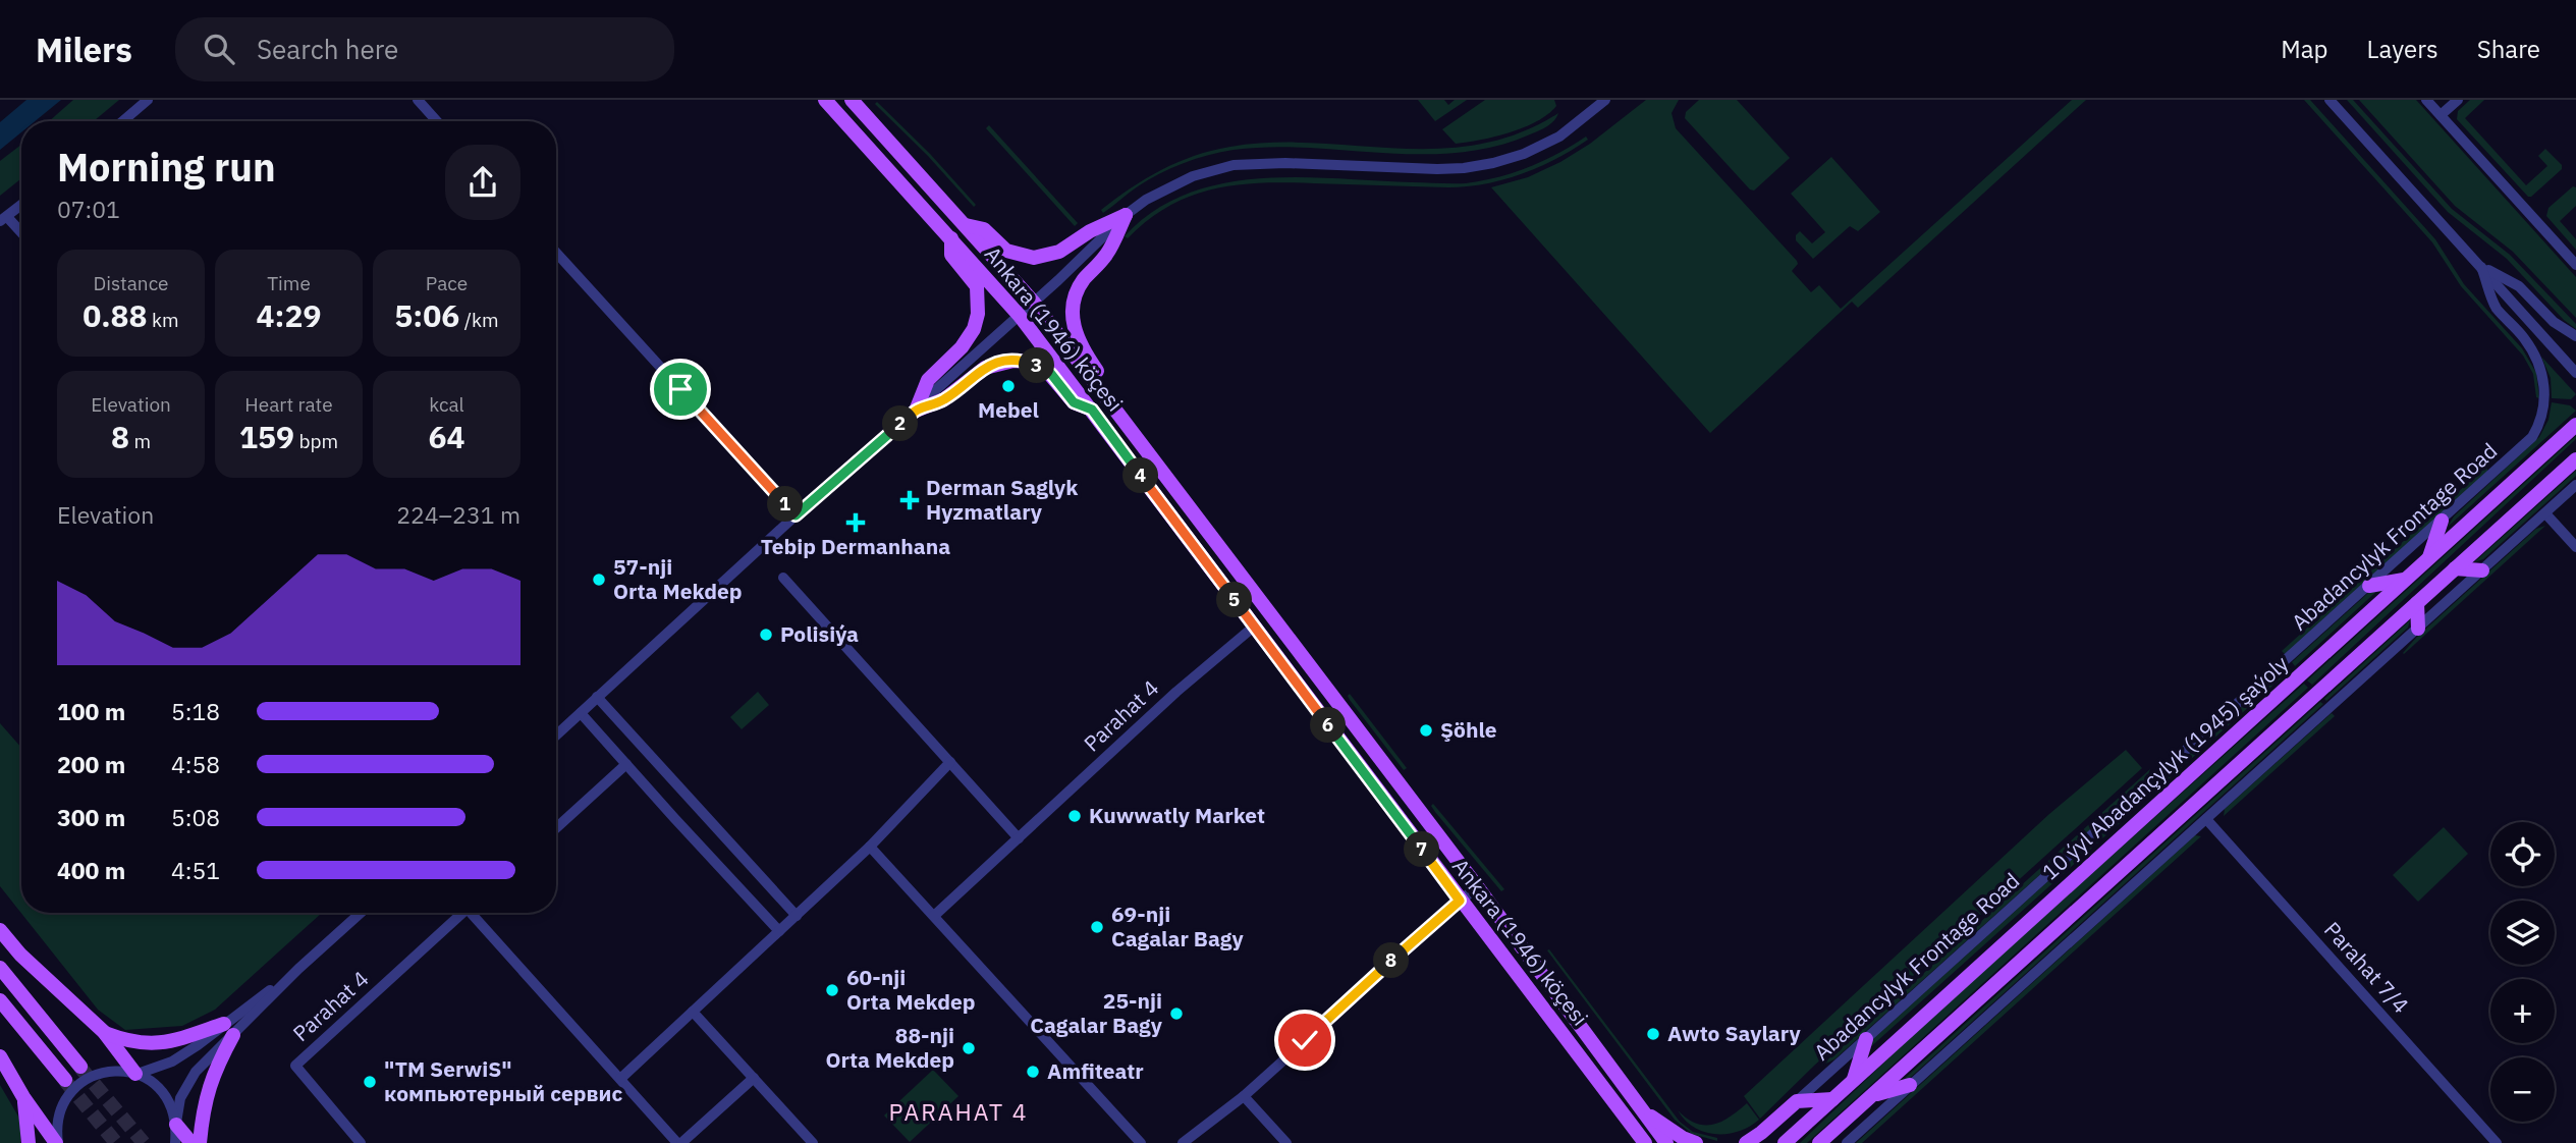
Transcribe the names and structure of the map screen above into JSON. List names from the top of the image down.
{
  "streets": {
    "main road": ["Ankara (1946) köçesi", "10 ýyl Abadançylyk (1945) şaýoly"],
    "street": ["Abadancylyk Frontage Road", "Parahat 4", "Parahat 7/4"]
  },
  "crossings": [
    ["Ankara (1946) köçesi", "Parahat 4"]
  ],
  "districts": ["PARAHAT 4"],
  "places": {
    "other": [
      "Mebel",
      "57-nji Orta Mekdep",
      "Polisiýa",
      "Şöhle",
      "Kuwwatly Market",
      "69-nji Cagalar Bagy",
      "60-nji Orta Mekdep",
      "25-nji Cagalar Bagy",
      "Awto Saylary",
      "88-nji Orta Mekdep",
      "Amfiteatr",
      "\"TM SerwiS\" компьютерный сервис"
    ],
    "health": ["Derman Saglyk Hyzmatlary", "Tebip Dermanhana"]
  },
  "page": {
    "header": "Milers",
    "search": "Search here",
    "nav": ["Map", "Layers", "Share"],
    "heading": ["Morning run", "07:01"],
    "stats": [
      ["Distance", "0.88 km"],
      ["Time", "4:29"],
      ["Pace", "5:06 /km"],
      ["Elevation", "8 m"],
      ["Heart rate", "159 bpm"],
      ["kcal", "64"]
    ],
    "pins": [
      "3",
      "2",
      "4",
      "1",
      "5",
      "6",
      "7",
      "8"
    ],
    "chart": ["Elevation", "224–231 m"],
    "list": [
      {
        "name": "100 m",
        "note": "5:18"
      },
      {
        "name": "200 m",
        "note": "4:58"
      },
      {
        "name": "300 m",
        "note": "5:08"
      },
      {
        "name": "400 m",
        "note": "4:51"
      }
    ],
    "map_buttons": ["+", "−"]
  }
}
